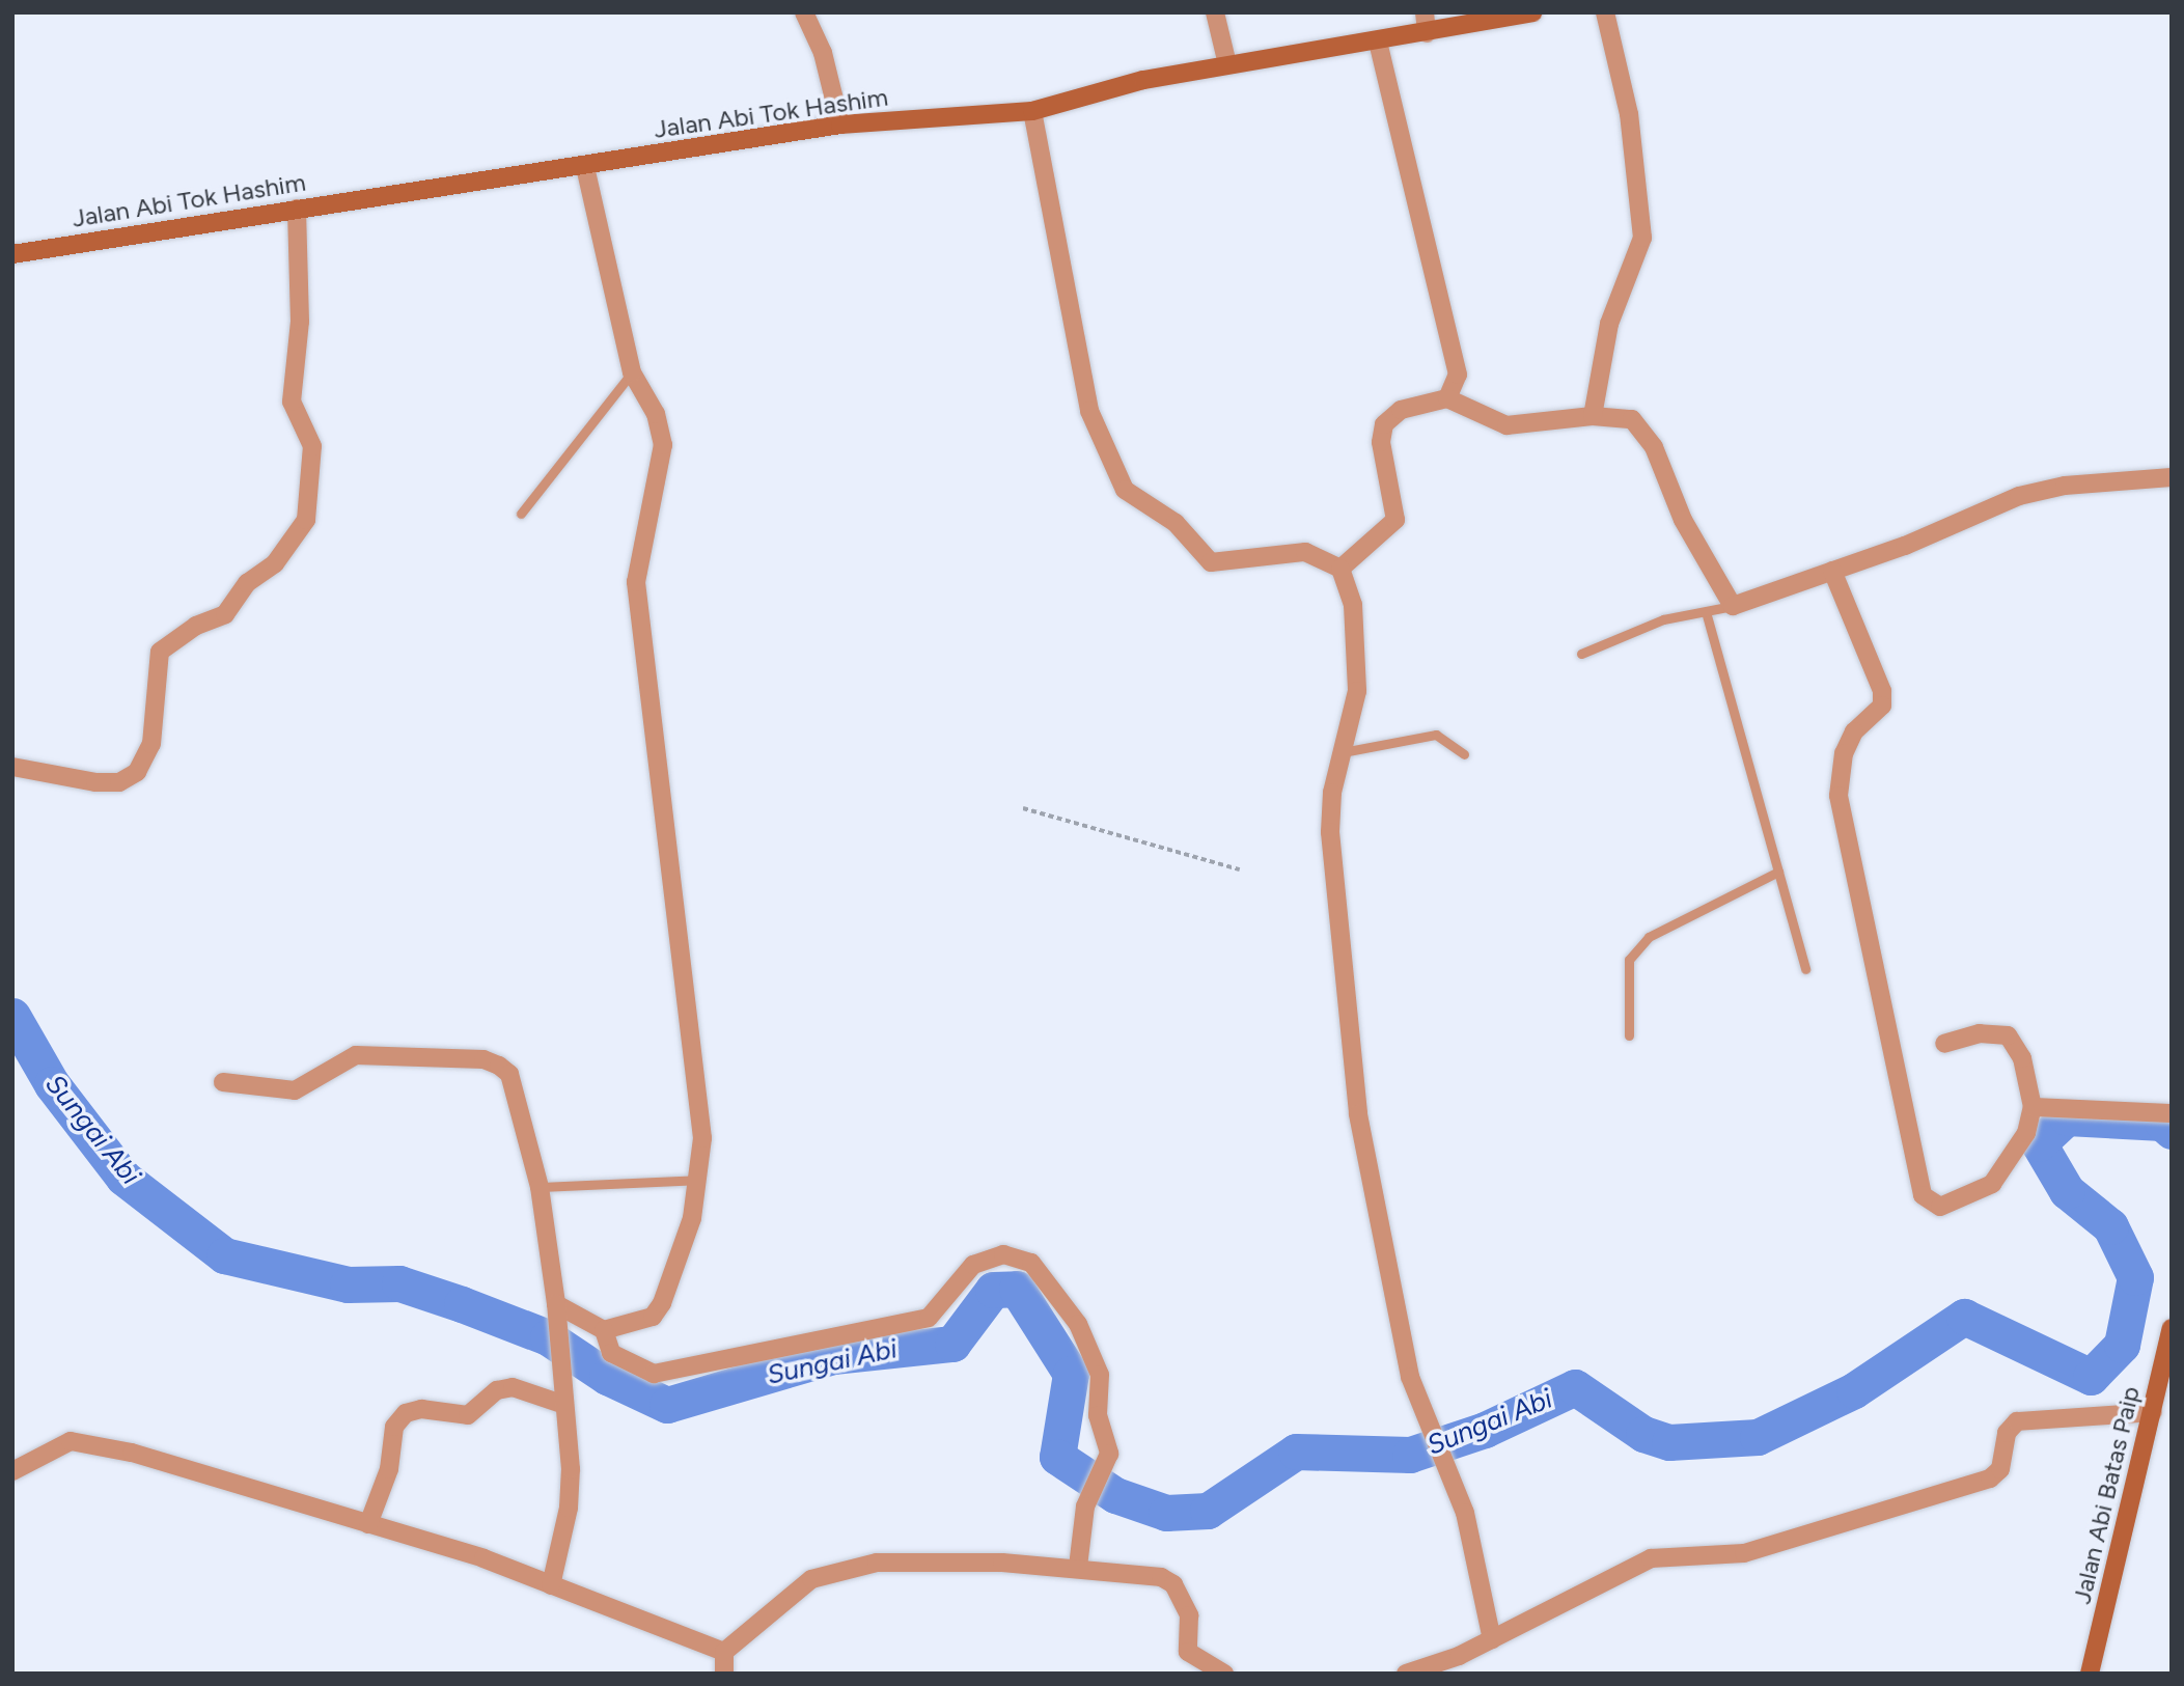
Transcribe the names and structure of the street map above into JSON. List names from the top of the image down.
{
  "streets": {
    "main road": ["Jalan Abi Tok Hashim", "Jalan Abi Batas Paip"]
  },
  "water": ["Sungai Abi"]
}
